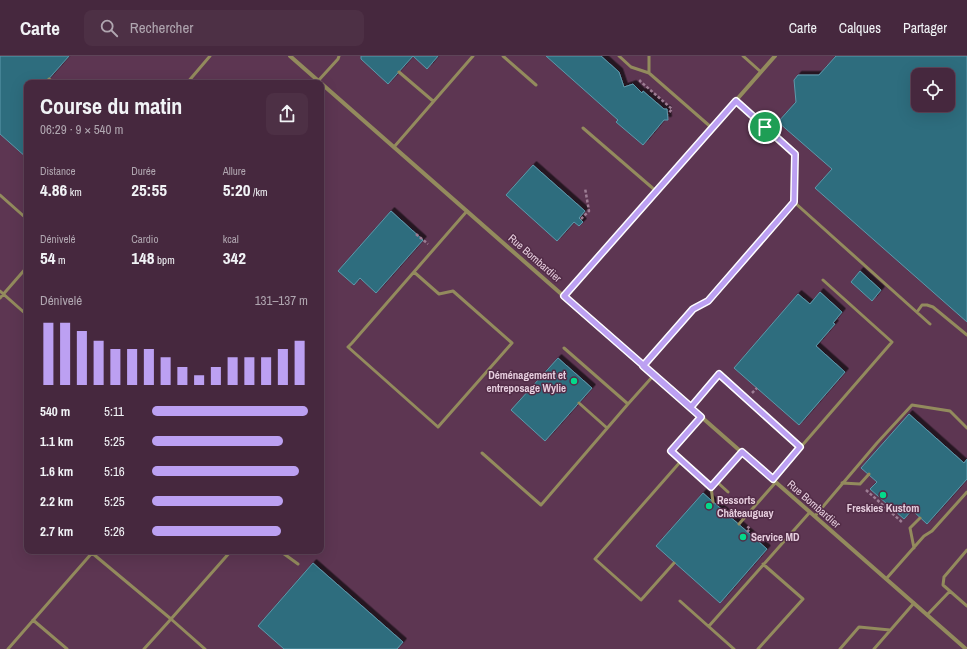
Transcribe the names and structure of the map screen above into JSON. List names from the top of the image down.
{
  "streets": {
    "street": ["Rue Bombardier"]
  },
  "places": [
    "Déménagement et entreposage Wylie",
    "Freskies Kustom",
    "Ressorts Châteauguay",
    "Service MD"
  ],
  "page": {
    "header": "Carte",
    "search": "Rechercher",
    "nav": ["Carte", "Calques", "Partager"],
    "heading": ["Course du matin", "06:29 · 9 × 540 m"],
    "stats": [
      ["Distance", "4.86 km"],
      ["Durée", "25:55"],
      ["Allure", "5:20 /km"],
      ["Dénivelé", "54 m"],
      ["Cardio", "148 bpm"],
      ["kcal", "342"]
    ],
    "chart": ["Dénivelé", "131–137 m"],
    "list": [
      {
        "name": "540 m",
        "note": "5:11"
      },
      {
        "name": "1.1 km",
        "note": "5:25"
      },
      {
        "name": "1.6 km",
        "note": "5:16"
      },
      {
        "name": "2.2 km",
        "note": "5:25"
      },
      {
        "name": "2.7 km",
        "note": "5:26"
      }
    ]
  }
}
